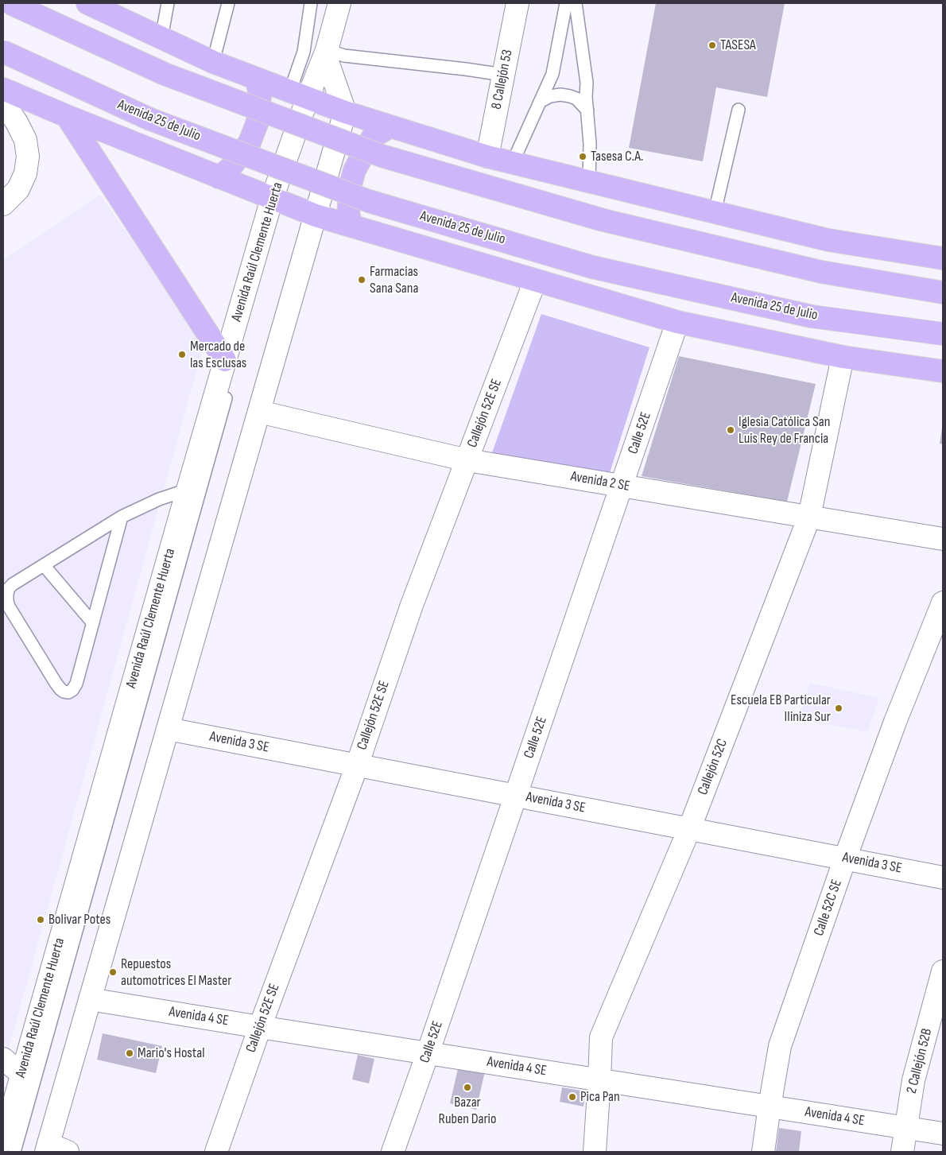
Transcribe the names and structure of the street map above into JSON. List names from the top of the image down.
{
  "streets": {
    "main road": ["Avenida 25 de Julio"],
    "street": [
      "8 Callejón 53",
      "Avenida Raúl Clemente Huerta",
      "Callejón 52E SE",
      "Calle 52E",
      "Avenida 2 SE",
      "Avenida 3 SE",
      "Callejón 52C",
      "Calle 52C SE",
      "Avenida 4 SE",
      "2 Callejón 52B"
    ]
  },
  "crossings": [
    ["Avenida 25 de Julio", "Avenida Raúl Clemente Huerta"],
    ["Avenida 25 de Julio", "Callejón 52E SE"],
    ["Avenida 25 de Julio", "Calle 52E"],
    ["Avenida 25 de Julio", "Callejón 52C"],
    ["Callejón 52E SE", "Avenida 2 SE"],
    ["Callejón 52E SE", "Avenida 3 SE"],
    ["Callejón 52E SE", "Avenida 4 SE"],
    ["Calle 52E", "Avenida 2 SE"],
    ["Calle 52E", "Avenida 3 SE"],
    ["Calle 52E", "Avenida 4 SE"],
    ["Avenida 2 SE", "Callejón 52C"],
    ["Avenida 3 SE", "Callejón 52C"],
    ["Avenida 3 SE", "Calle 52C SE"],
    ["Callejón 52C", "Avenida 4 SE"],
    ["Calle 52C SE", "Avenida 4 SE"],
    ["Avenida 4 SE", "2 Callejón 52B"]
  ],
  "places": [
    "TASESA",
    "Tasesa C.A.",
    "Farmacias Sana Sana",
    "Mercado de las Esclusas",
    "Iglesia Católica San Luis Rey de Francia",
    "Escuela EB Particular Iliniza Sur",
    "Bolivar Potes",
    "Repuestos automotrices El Master",
    "Mario's Hostal",
    "Bazar Ruben Dario",
    "Pica Pan"
  ]
}
